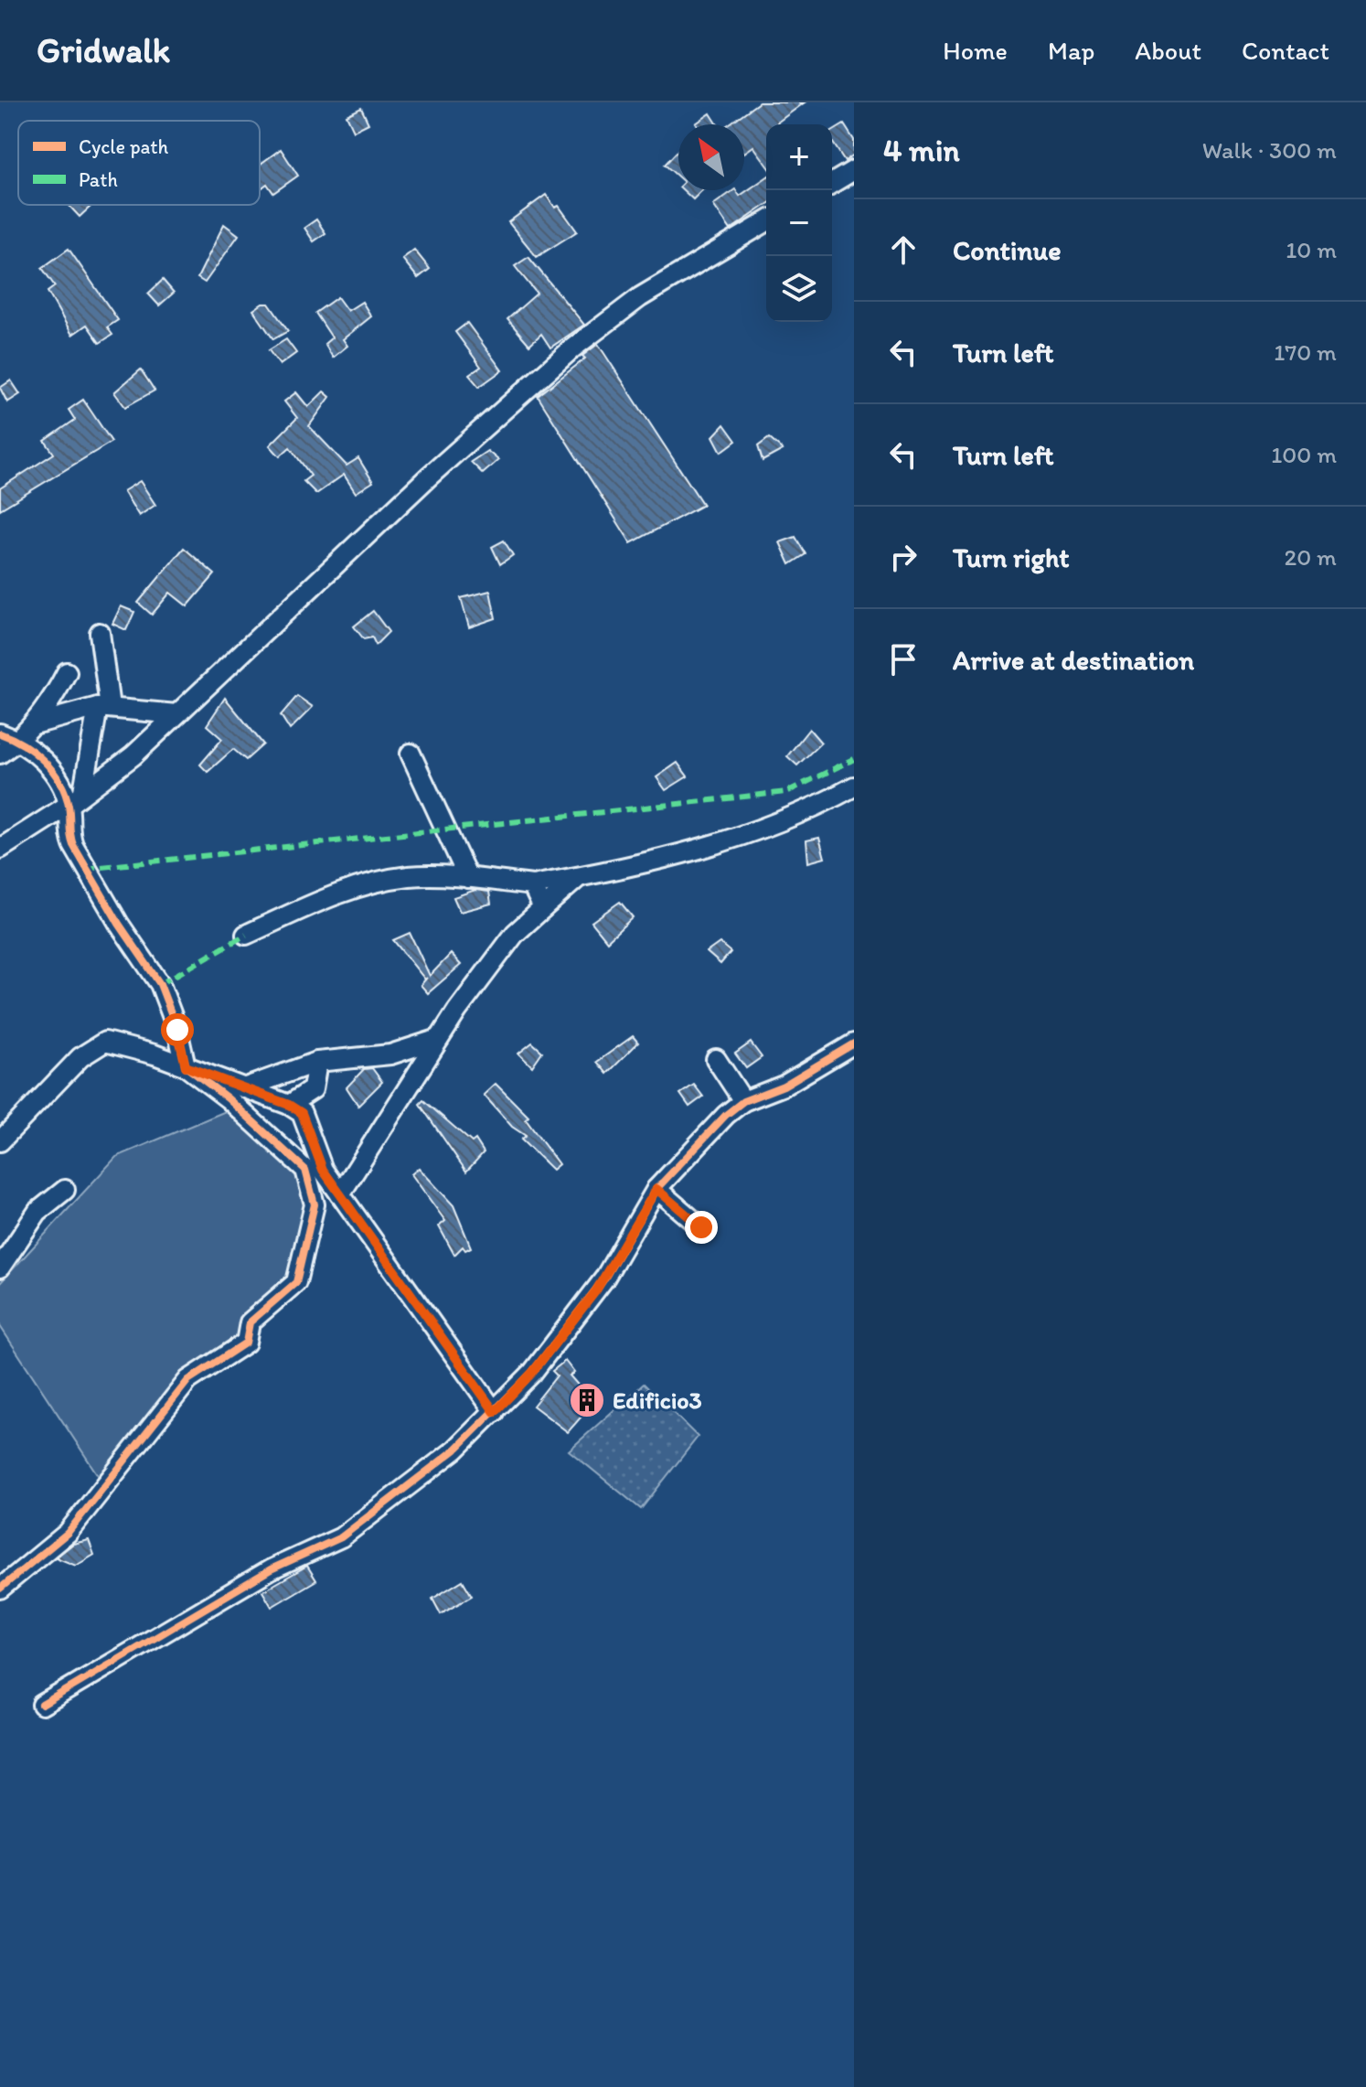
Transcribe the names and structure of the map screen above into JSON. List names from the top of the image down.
{
  "places": {
    "building": ["Edificio3"]
  },
  "legend": ["Cycle path", "Path"],
  "north": "top left",
  "page": {
    "header": "Gridwalk",
    "nav": [
      "Home",
      "Map",
      "About",
      "Contact"
    ],
    "heading": ["4 min", "Walk · 300 m"],
    "map_buttons": ["+", "−"],
    "list": [
      ["Continue", "10 m"],
      ["Turn left", "170 m"],
      ["Turn left", "100 m"],
      ["Turn right", "20 m"],
      "Arrive at destination"
    ]
  }
}
